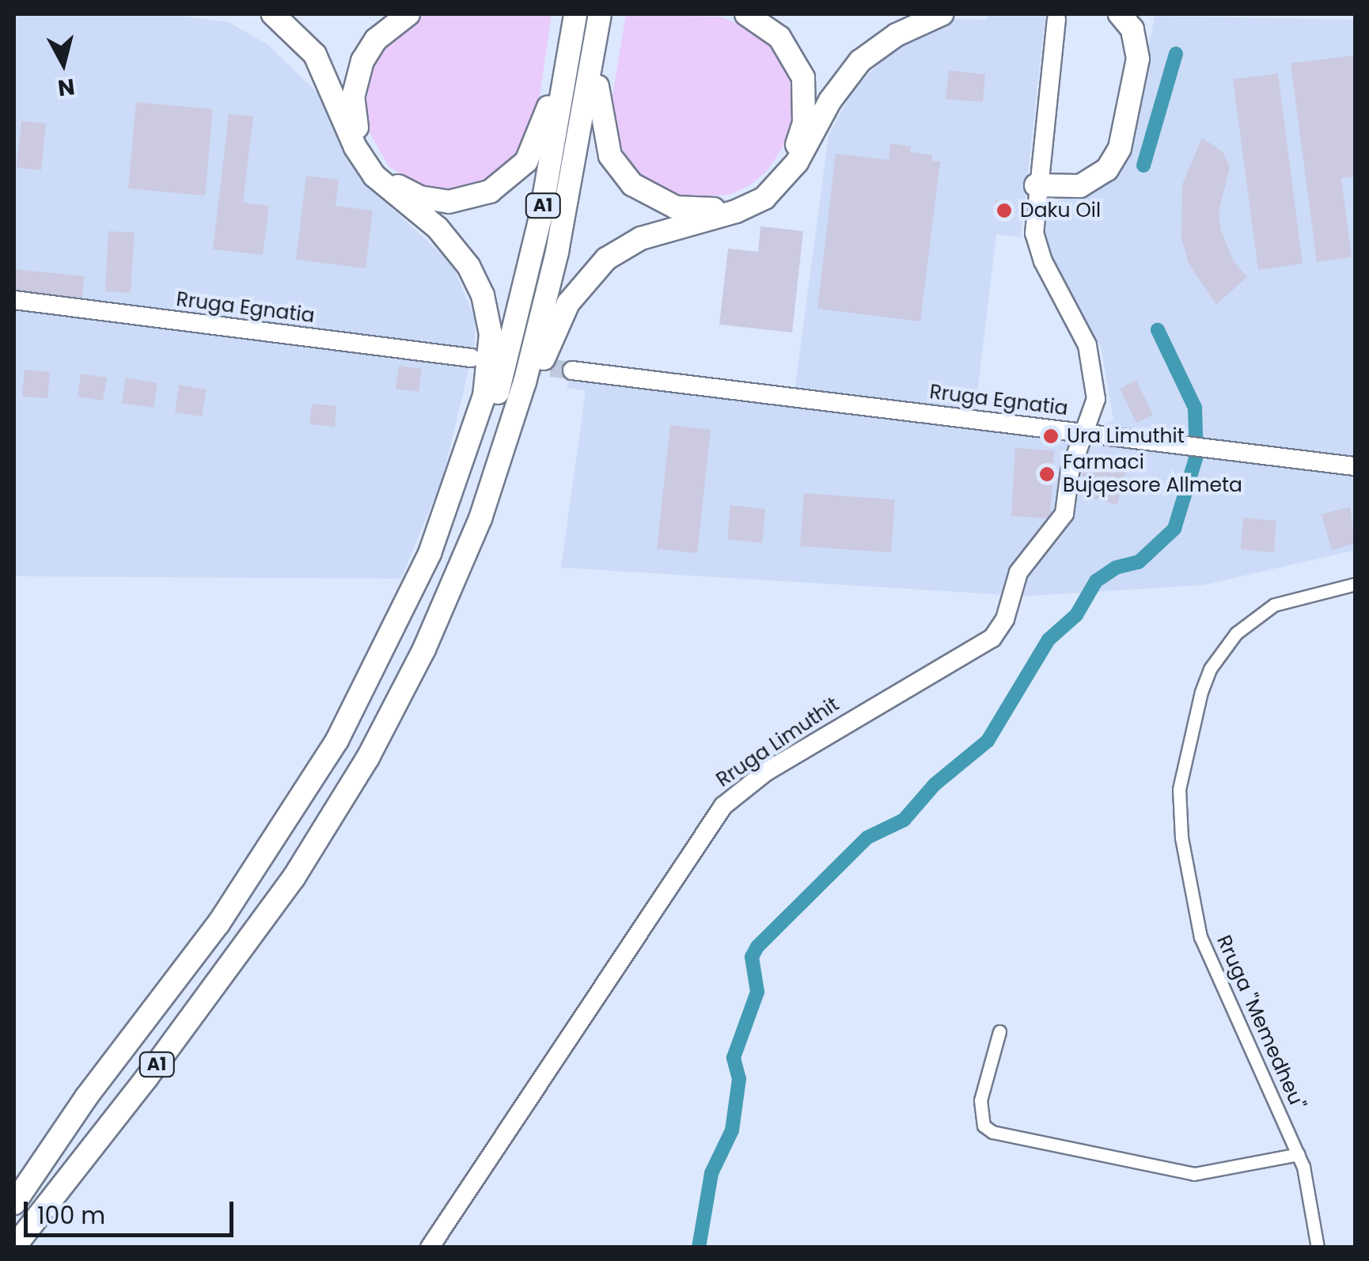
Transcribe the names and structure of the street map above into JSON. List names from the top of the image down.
{
  "streets": {
    "highway": ["A1"],
    "main road": ["Rruga Egnatia", "Rruga Limuthit"],
    "street": ["Rruga \"Memedheu\""]
  },
  "crossings": [
    ["Rruga Egnatia", "Rruga Limuthit"]
  ],
  "places": ["Daku Oil", "Ura Limuthit", "Farmaci Bujqesore Allmeta"],
  "scale_bar": "100 m",
  "north": "bottom"
}
